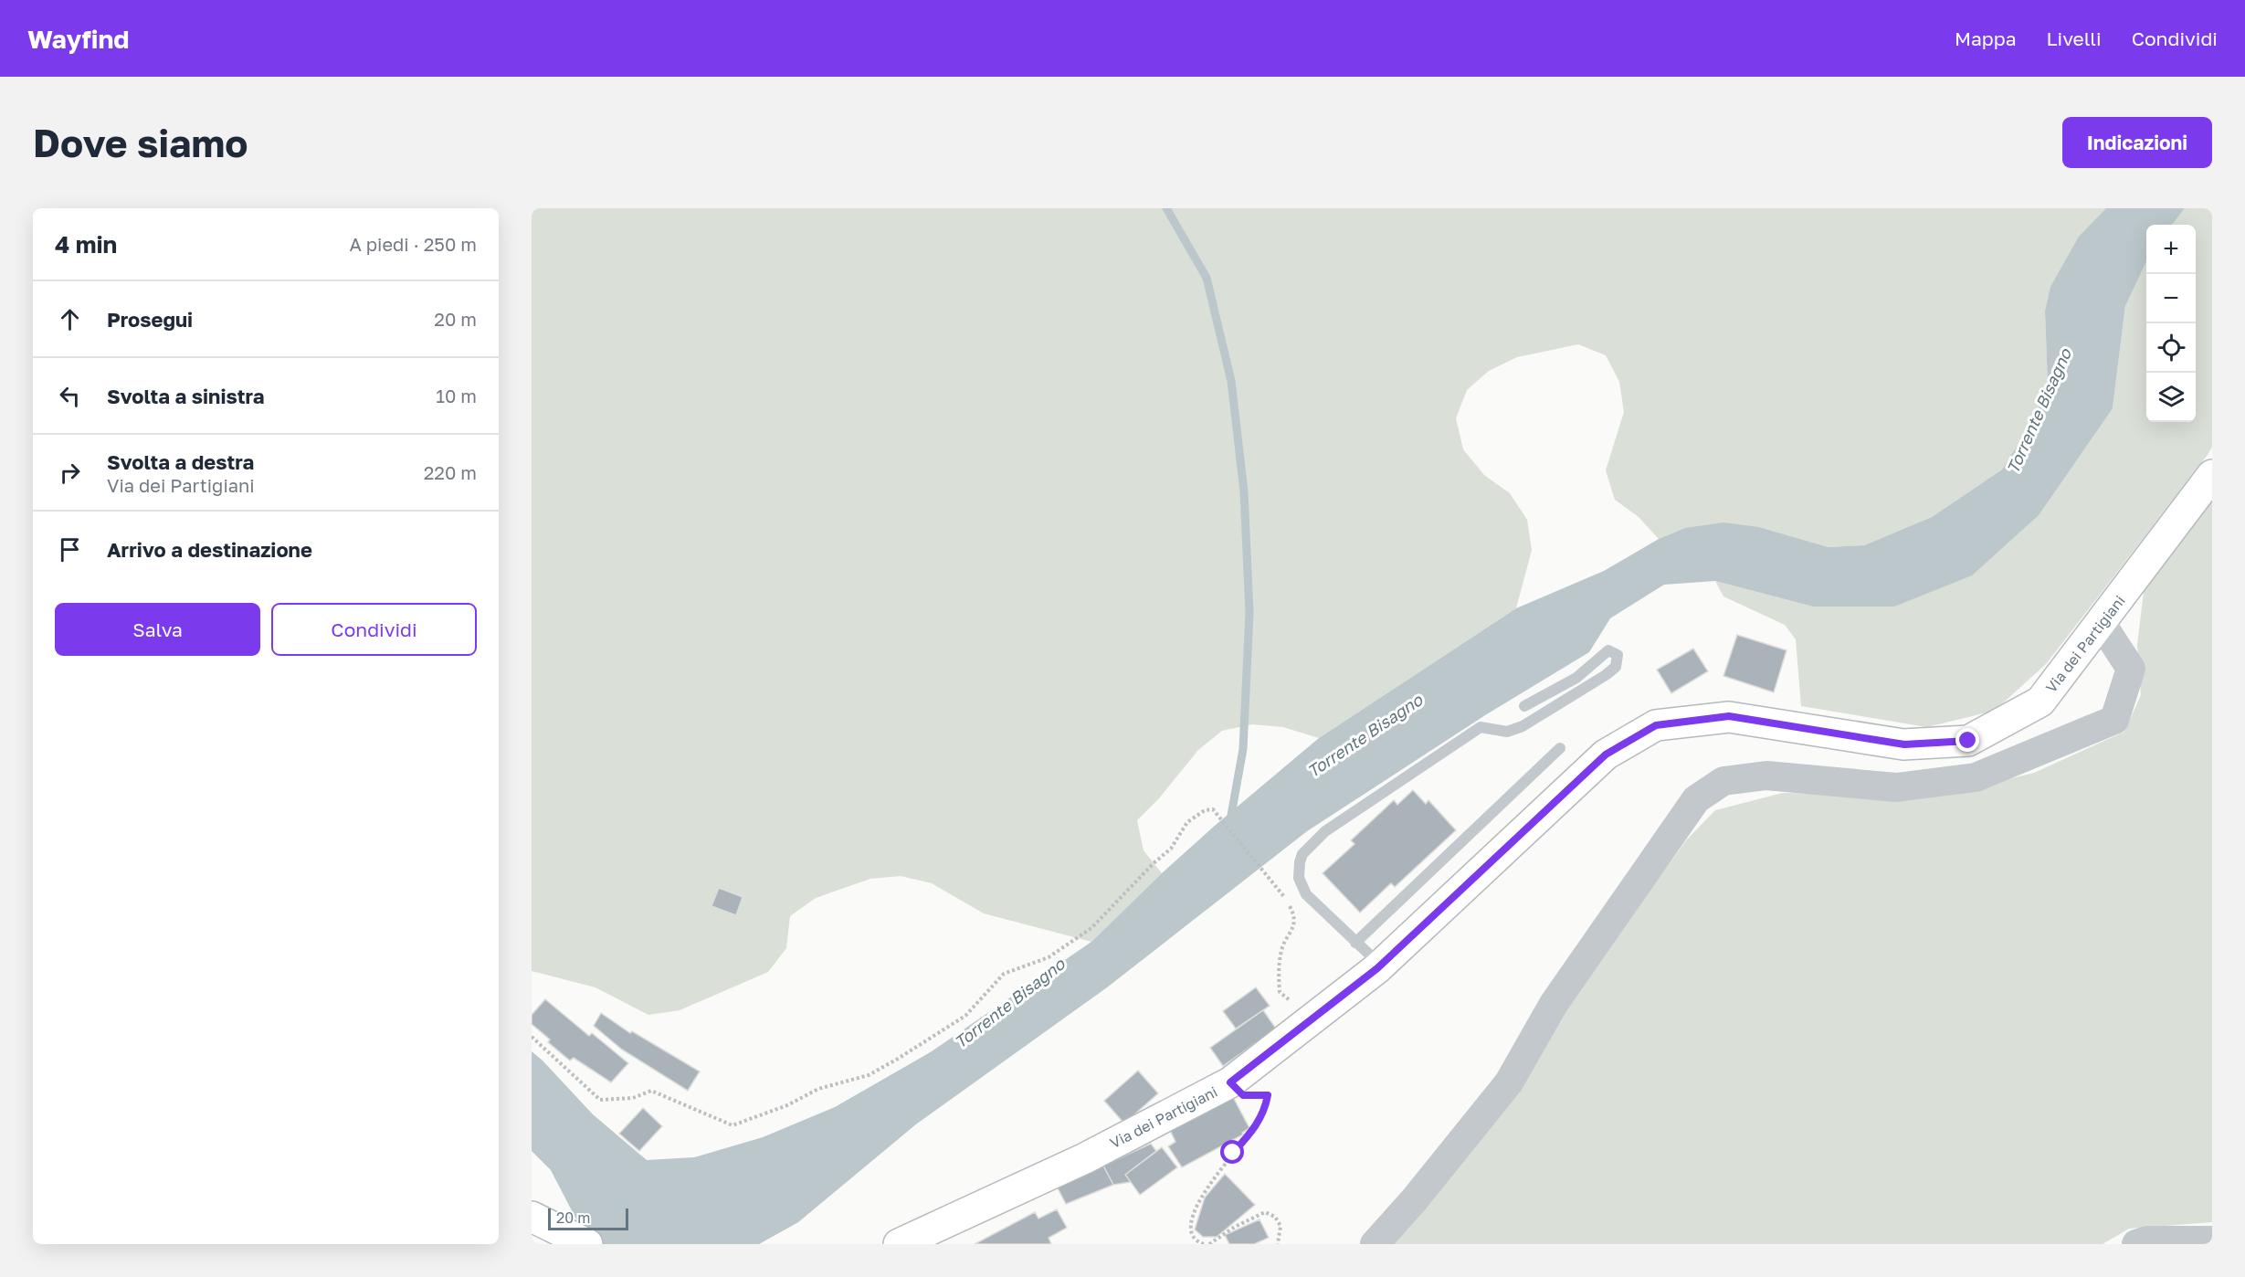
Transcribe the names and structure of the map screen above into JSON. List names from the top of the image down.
{
  "streets": {
    "main road": ["Via dei Partigiani"]
  },
  "water": ["Torrente Bisagno"],
  "scale_bar": "20 m",
  "page": {
    "header": "Wayfind",
    "nav": ["Mappa", "Livelli", "Condividi"],
    "buttons": [
      "Indicazioni",
      ["Salva", "Condividi"]
    ],
    "title": "Dove siamo",
    "heading": ["4 min", "A piedi · 250 m"],
    "map_buttons": ["+", "−"],
    "list": [
      ["Prosegui", "20 m"],
      ["Svolta a sinistra", "10 m"],
      ["Svolta a destra", "Via dei Partigiani", "220 m"],
      "Arrivo a destinazione"
    ],
    "scale": "20 m"
  }
}
